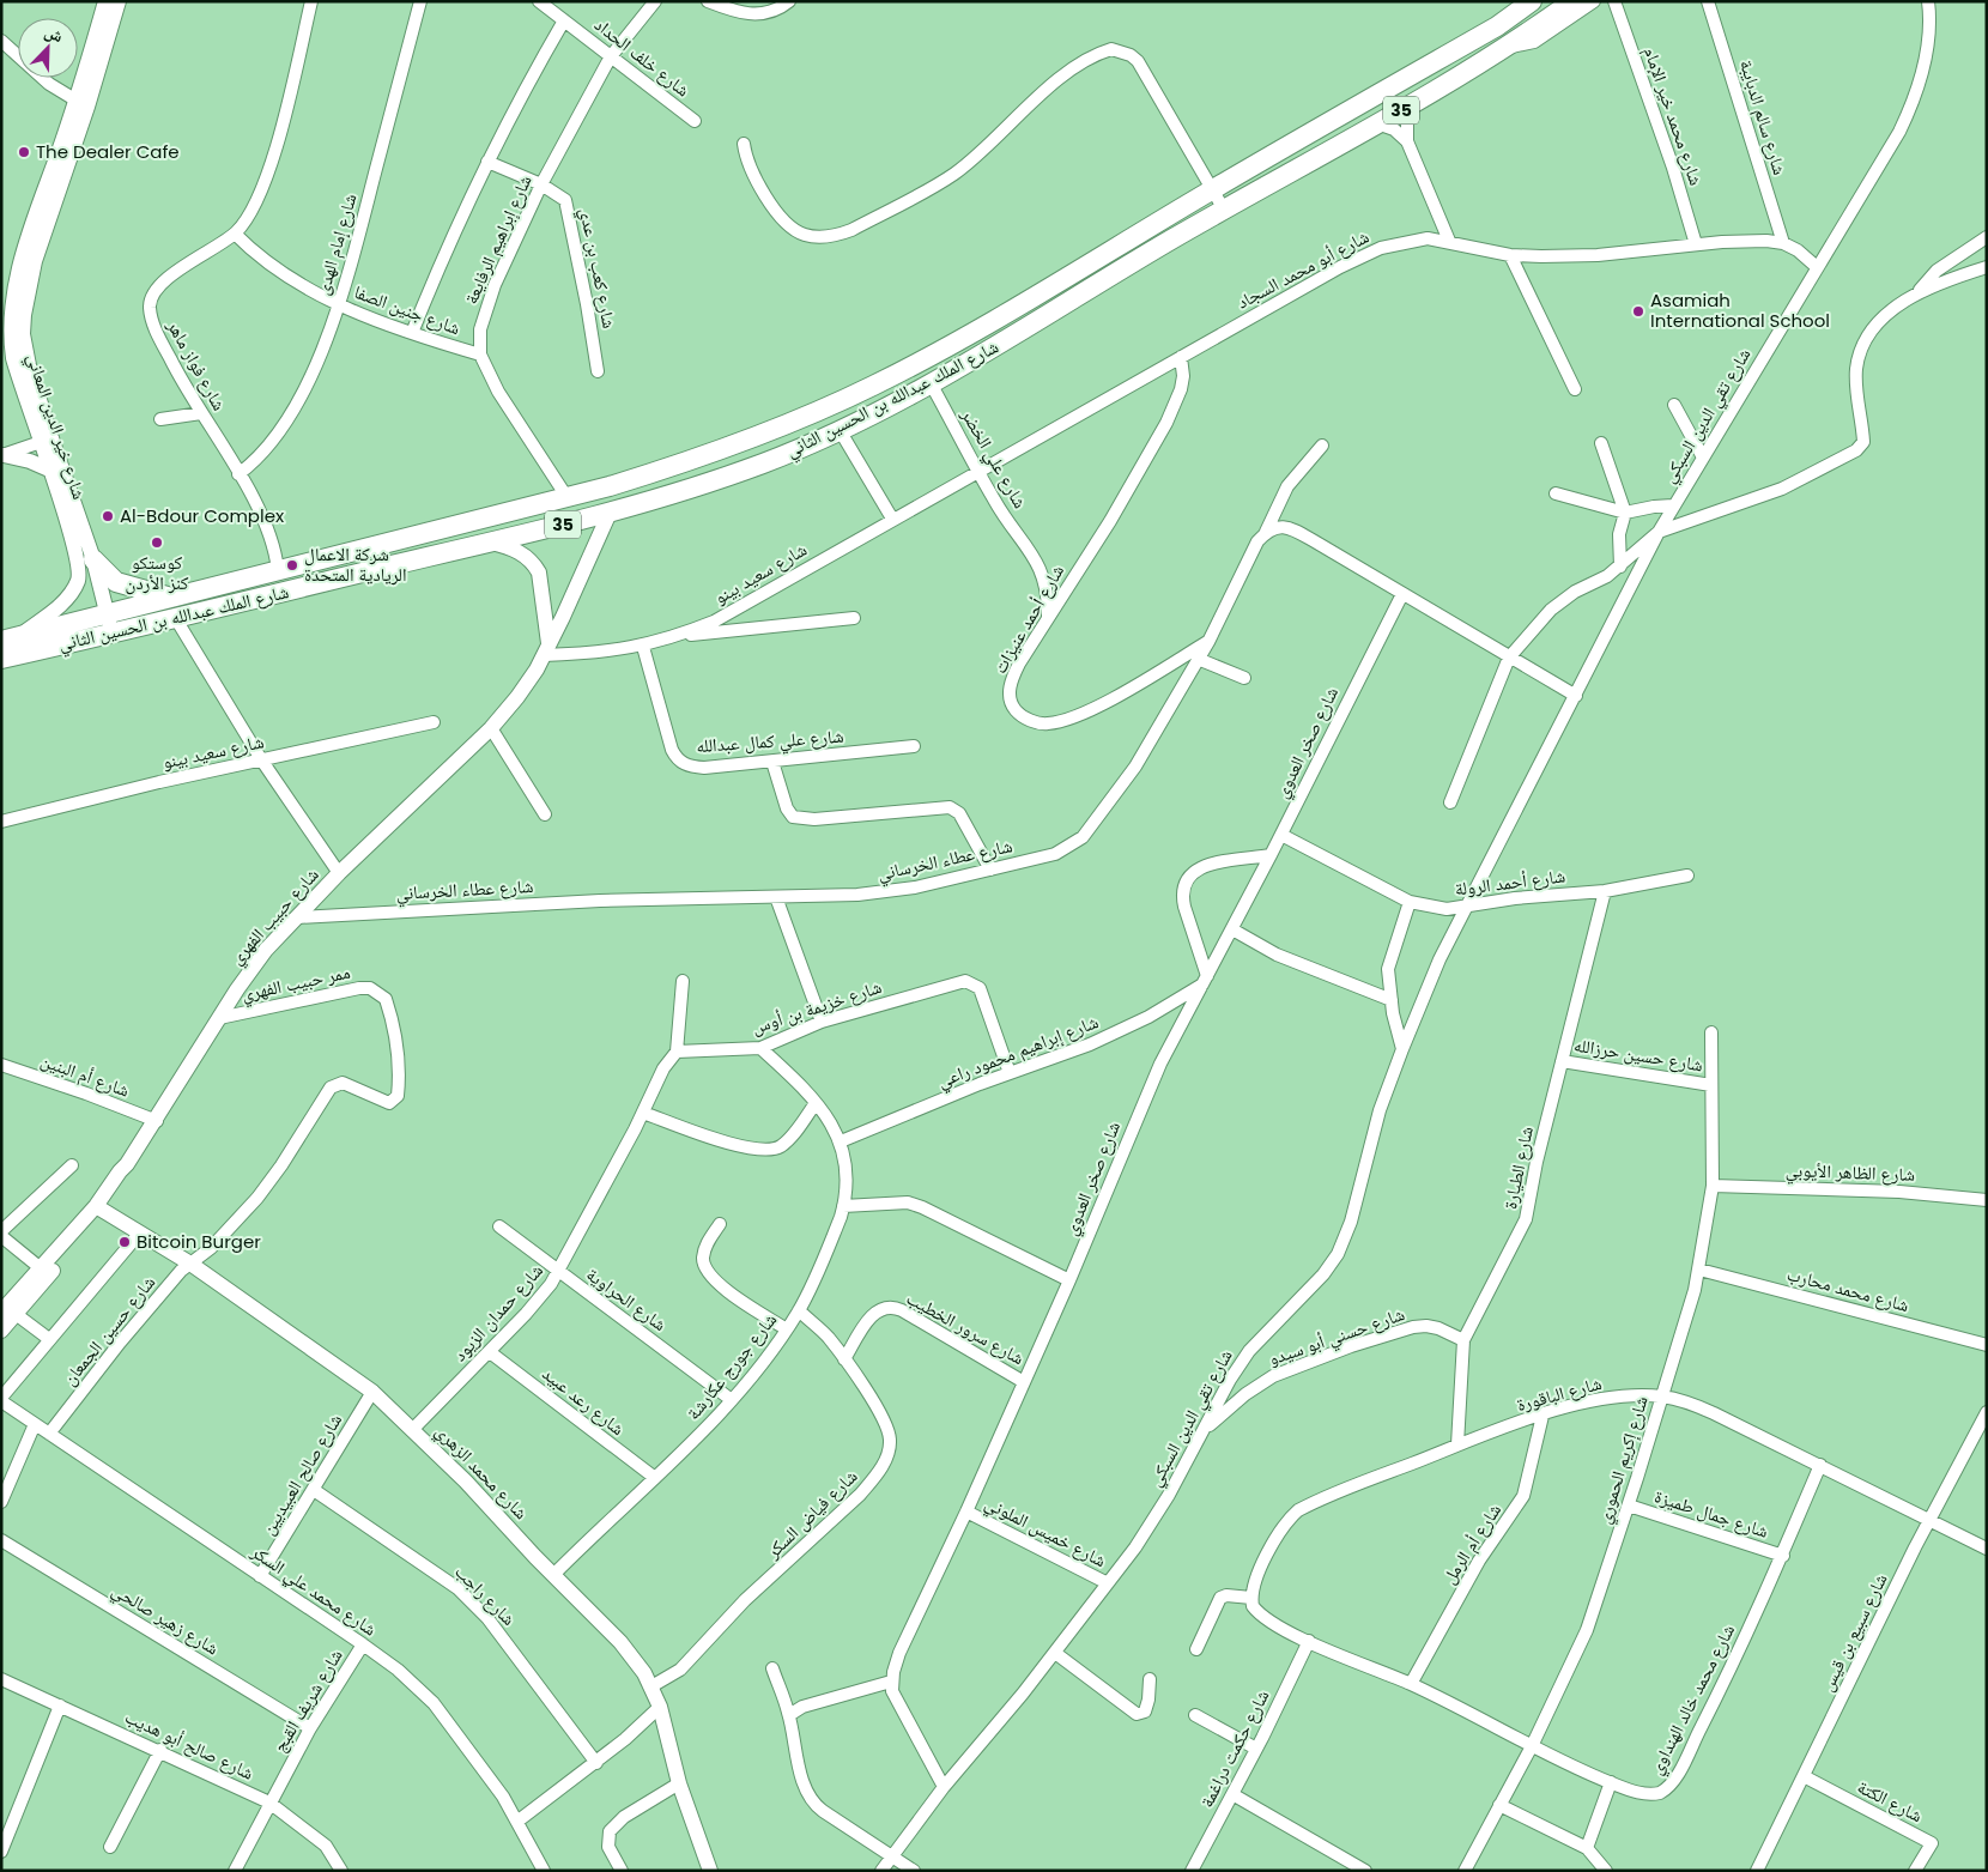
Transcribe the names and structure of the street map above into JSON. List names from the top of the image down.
{
  "streets": {
    "highway": ["35", "شارع الملك عبدالله بن الحسين الثاني"],
    "street": [
      "شارع خلف الحداد",
      "شارع محمد خير الإمام",
      "شارع سالم الدبايبة",
      "شارع إبراهيم الرفايعة",
      "شارع إمام الهدى",
      "شارع كعب بن عدي",
      "شارع أبو محمد السجاد",
      "شارع جنين الصفا",
      "شارع فواز ماهر",
      "شارع تقي الدين السبكي",
      "شارع خير الدين المعاني",
      "شارع علي الخضر",
      "شارع سعيد بينو",
      "شارع أحمد عنيزات",
      "شارع علي كمال عبدالله",
      "شارع صخر العدوي",
      "شارع عطاء الخرساني",
      "شارع أحمد الرولة",
      "شارع حبيب الفهري",
      "ممر حبيب الفهري",
      "شارع خزيمة بن أوس",
      "شارع إبراهيم محمود راعي",
      "شارع حسين حرزالله",
      "شارع أم البنين",
      "شارع الطيارة",
      "شارع الظاهر الأيوبي",
      "شارع محمد محارب",
      "شارع الحراوية",
      "شارع حمدان الزيود",
      "شارع سرور الخطيب",
      "شارع حسين الجمعان",
      "شارع حسني أبو سيدو",
      "شارع جورج عكارشة",
      "شارع الباقورة",
      "شارع رعد عبيد",
      "شارع إكريم الحموري",
      "شارع محمد الزهري",
      "شارع صالح العبيديين",
      "شارع فياض السكر",
      "شارع جمال طميزة",
      "شارع خميس الملوني",
      "شارع أم الرمل",
      "شارع محمد علي السكر",
      "شارع راجب",
      "شارع زهير صالحي",
      "شارع سبيع بن قيس",
      "شارع محمد خالد الهنداوي",
      "شارع شريف القبج",
      "شارع صالح أبو هديب",
      "شارع حكمت دراغمة",
      "شارع الكتة"
    ]
  },
  "crossings": [
    ["شارع خلف الحداد", "شارع إبراهيم الرفايعة"],
    ["شارع محمد خير الإمام", "شارع أبو محمد السجاد"],
    ["شارع سالم الدبايبة", "شارع أبو محمد السجاد"],
    ["شارع إبراهيم الرفايعة", "شارع كعب بن عدي"],
    ["شارع إبراهيم الرفايعة", "شارع جنين الصفا"],
    ["شارع إمام الهدى", "شارع جنين الصفا"],
    ["شارع إمام الهدى", "شارع فواز ماهر"],
    ["شارع أبو محمد السجاد", "شارع تقي الدين السبكي"],
    ["شارع أبو محمد السجاد", "شارع علي الخضر"],
    ["شارع أبو محمد السجاد", "شارع سعيد بينو"],
    ["شارع أبو محمد السجاد", "شارع أحمد عنيزات"],
    ["شارع جنين الصفا", "شارع فواز ماهر"],
    ["شارع فواز ماهر", "شارع الملك عبدالله بن الحسين الثاني"],
    ["شارع الملك عبدالله بن الحسين الثاني", "شارع خير الدين المعاني"],
    ["شارع الملك عبدالله بن الحسين الثاني", "شارع علي الخضر"],
    ["شارع الملك عبدالله بن الحسين الثاني", "شارع حبيب الفهري"],
    ["شارع تقي الدين السبكي", "شارع أحمد الرولة"],
    ["شارع تقي الدين السبكي", "شارع حسني أبو سيدو"],
    ["شارع تقي الدين السبكي", "شارع خميس الملوني"],
    ["شارع علي الخضر", "شارع سعيد بينو"],
    ["شارع علي الخضر", "شارع أحمد عنيزات"],
    ["شارع سعيد بينو", "شارع علي كمال عبدالله"],
    ["شارع سعيد بينو", "شارع حبيب الفهري"],
    ["شارع أحمد عنيزات", "شارع عطاء الخرساني"],
    ["شارع صخر العدوي", "شارع أحمد الرولة"],
    ["شارع صخر العدوي", "شارع إبراهيم محمود راعي"],
    ["شارع صخر العدوي", "شارع سرور الخطيب"],
    ["شارع صخر العدوي", "شارع خميس الملوني"],
    ["شارع عطاء الخرساني", "شارع حبيب الفهري"],
    ["شارع أحمد الرولة", "شارع الطيارة"],
    ["شارع حبيب الفهري", "ممر حبيب الفهري"],
    ["شارع حبيب الفهري", "شارع أم البنين"],
    ["شارع حبيب الفهري", "شارع محمد الزهري"],
    ["ممر حبيب الفهري", "شارع حسين الجمعان"],
    ["شارع خزيمة بن أوس", "شارع إبراهيم محمود راعي"],
    ["شارع خزيمة بن أوس", "شارع جورج عكارشة"],
    ["شارع إبراهيم محمود راعي", "شارع جورج عكارشة"],
    ["شارع حسين حرزالله", "شارع الطيارة"],
    ["شارع حسين حرزالله", "شارع إكريم الحموري"],
    ["شارع الطيارة", "شارع حسني أبو سيدو"],
    ["شارع الطيارة", "شارع الباقورة"],
    ["شارع الظاهر الأيوبي", "شارع إكريم الحموري"],
    ["شارع محمد محارب", "شارع إكريم الحموري"],
    ["شارع الحراوية", "شارع حمدان الزيود"],
    ["شارع الحراوية", "شارع جورج عكارشة"],
    ["شارع حمدان الزيود", "شارع رعد عبيد"],
    ["شارع حمدان الزيود", "شارع محمد الزهري"],
    ["شارع سرور الخطيب", "شارع فياض السكر"],
    ["شارع حسين الجمعان", "شارع محمد الزهري"],
    ["شارع حسين الجمعان", "شارع محمد علي السكر"],
    ["شارع جورج عكارشة", "شارع رعد عبيد"],
    ["شارع جورج عكارشة", "شارع محمد الزهري"],
    ["شارع جورج عكارشة", "شارع فياض السكر"],
    ["شارع الباقورة", "شارع إكريم الحموري"],
    ["شارع الباقورة", "شارع أم الرمل"],
    ["شارع الباقورة", "شارع سبيع بن قيس"],
    ["شارع الباقورة", "شارع محمد خالد الهنداوي"],
    ["شارع إكريم الحموري", "شارع جمال طميزة"],
    ["شارع إكريم الحموري", "شارع محمد خالد الهنداوي"],
    ["شارع محمد الزهري", "شارع صالح العبيديين"],
    ["شارع محمد الزهري", "شارع فياض السكر"],
    ["شارع صالح العبيديين", "شارع محمد علي السكر"],
    ["شارع صالح العبيديين", "شارع راجب"],
    ["شارع جمال طميزة", "شارع محمد خالد الهنداوي"],
    ["شارع أم الرمل", "شارع محمد خالد الهنداوي"],
    ["شارع محمد علي السكر", "شارع شريف القبج"],
    ["شارع زهير صالحي", "شارع شريف القبج"],
    ["شارع سبيع بن قيس", "شارع الكتة"],
    ["شارع محمد خالد الهنداوي", "شارع حكمت دراغمة"],
    ["شارع شريف القبج", "شارع صالح أبو هديب"]
  ],
  "places": [
    "The Dealer Cafe",
    "Asamiah International School",
    "Al-Bdour Complex",
    "كوستكو كنز الأردن",
    "شركة الاعمال الريادية المتحدة",
    "Bitcoin Burger"
  ],
  "north": "top right"
}
